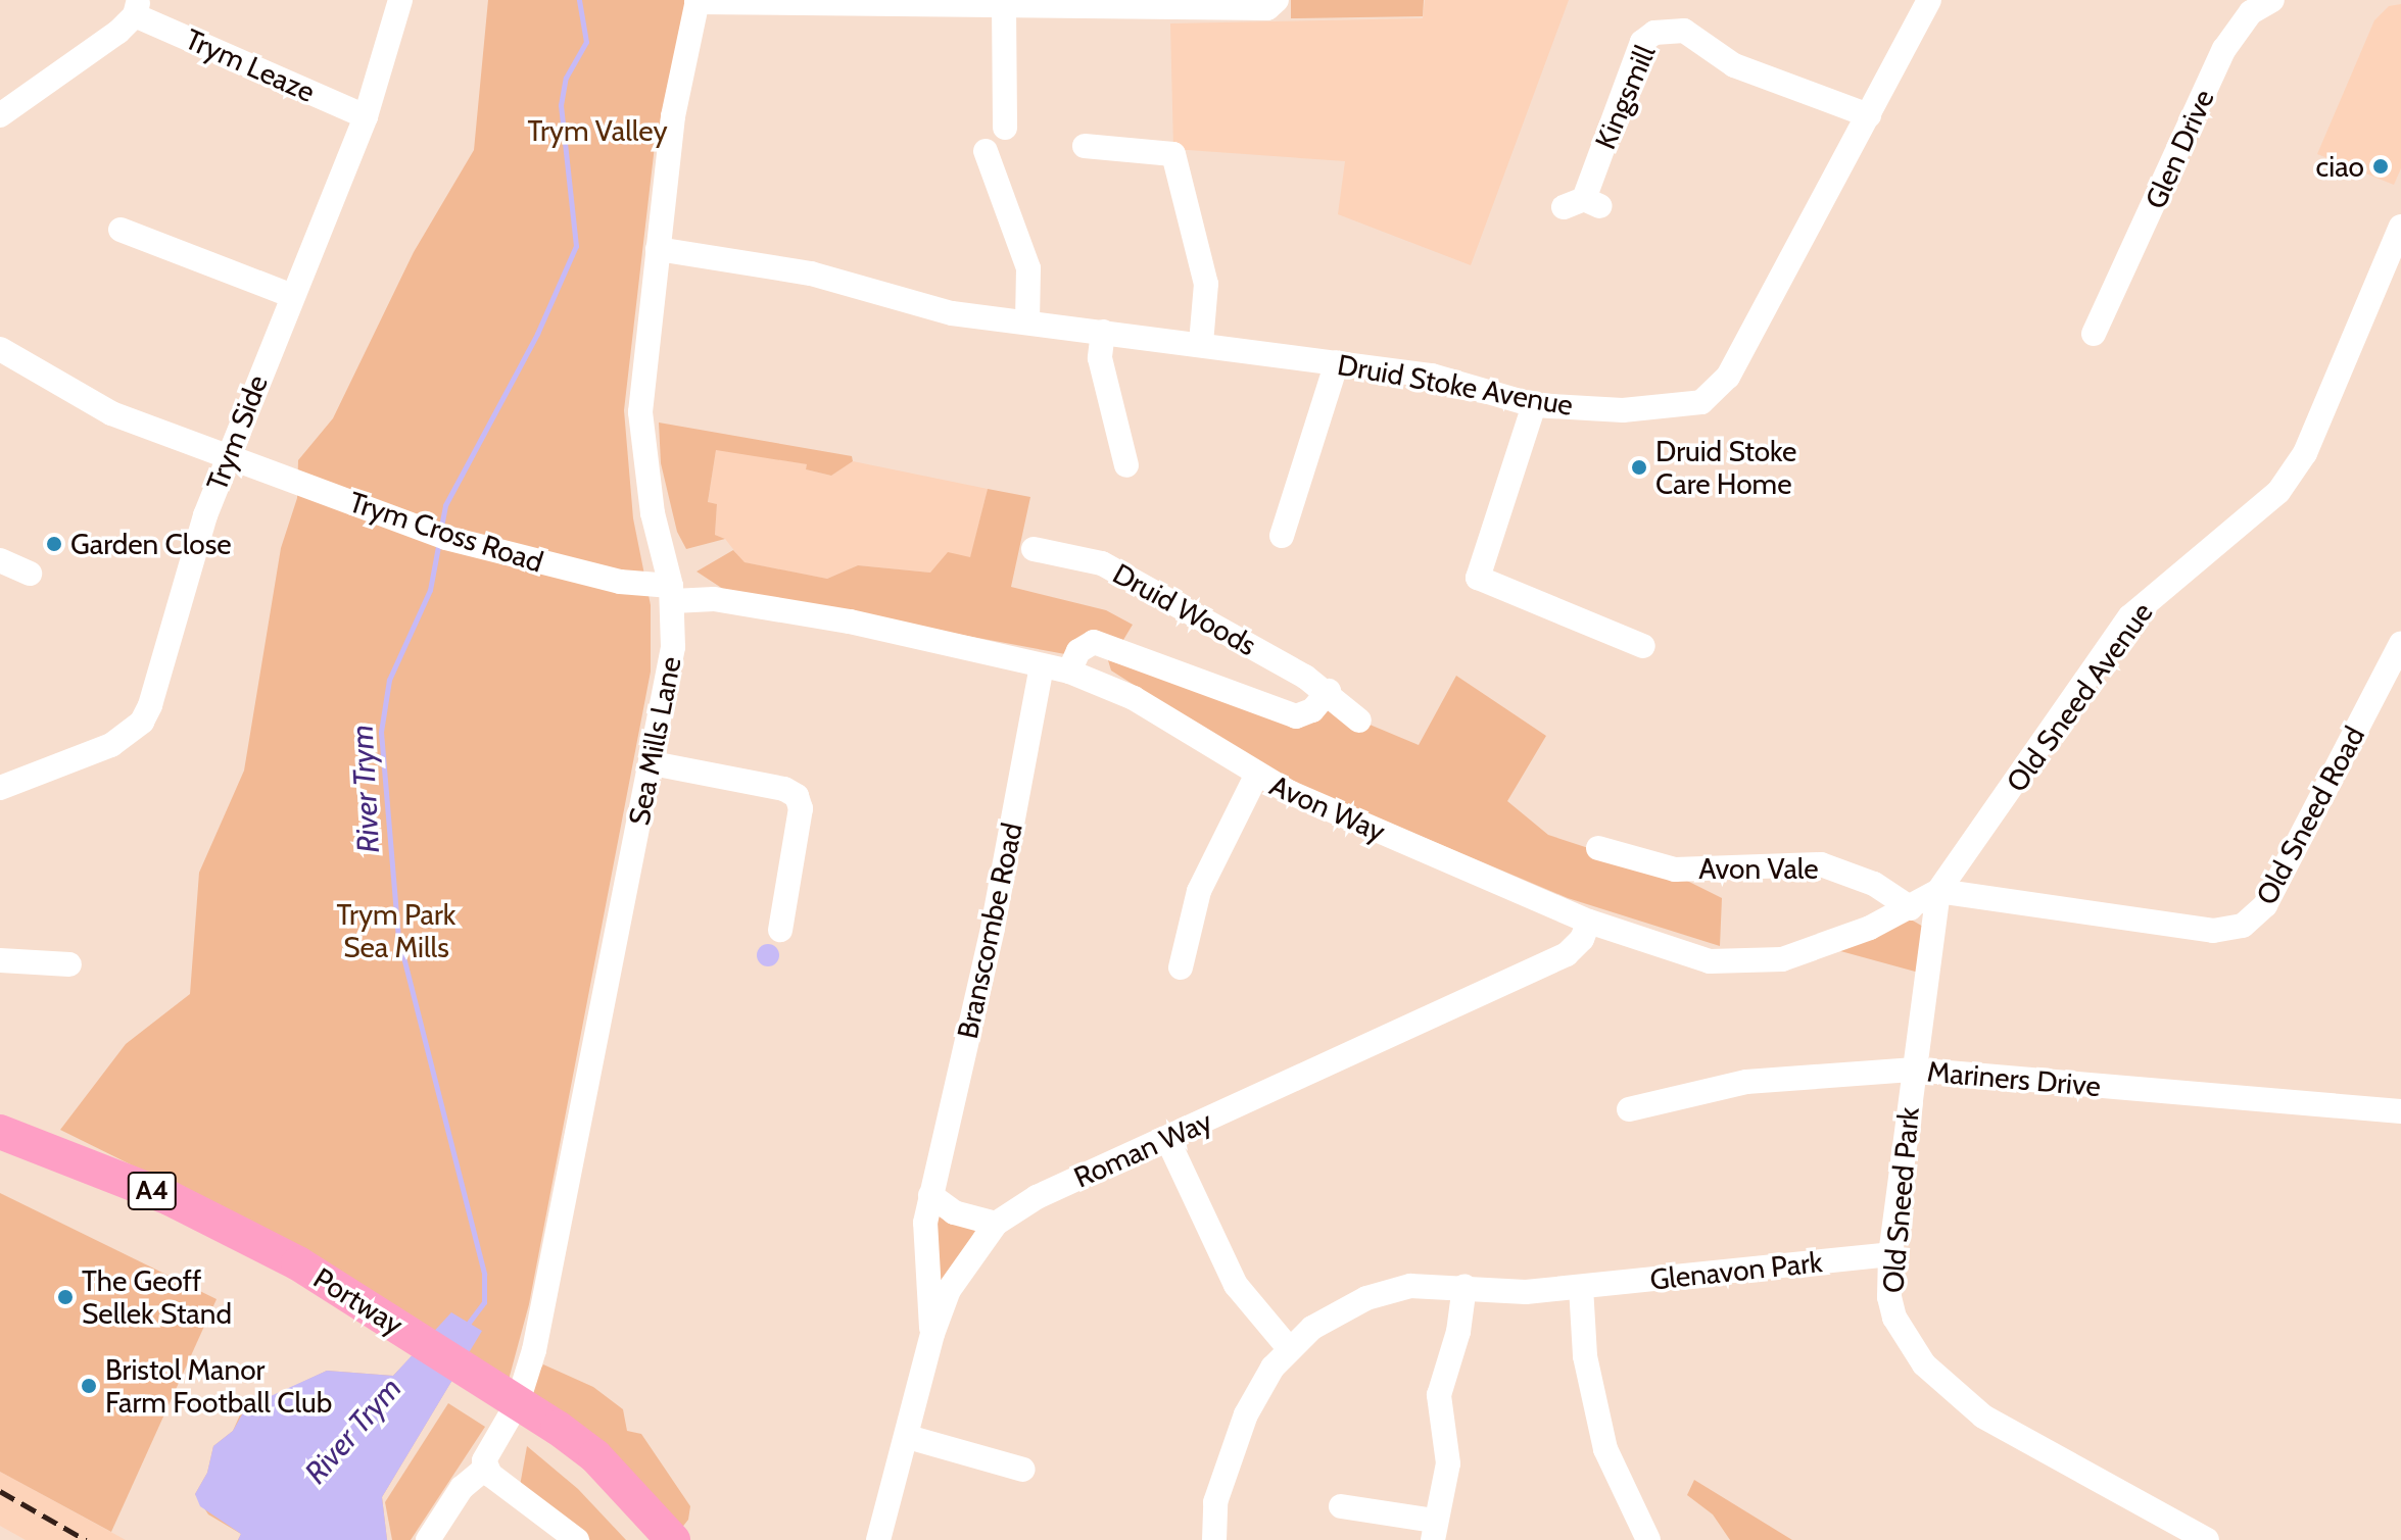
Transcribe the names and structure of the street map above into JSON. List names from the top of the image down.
{
  "streets": {
    "highway": ["A4", "Portway"],
    "street": [
      "Trym Leaze",
      "Kingsmill",
      "Glen Drive",
      "Druid Stoke Avenue",
      "Trym Side",
      "Trym Cross Road",
      "Druid Woods",
      "Old Sneed Avenue",
      "Sea Mills Lane",
      "Avon Way",
      "Old Sneed Road",
      "Avon Vale",
      "Branscombe Road",
      "Mariners Drive",
      "Roman Way",
      "Old Sneed Park",
      "Glenavon Park"
    ]
  },
  "crossings": [
    ["Trym Leaze", "Trym Side"],
    ["Kingsmill", "Druid Stoke Avenue"],
    ["Druid Stoke Avenue", "Sea Mills Lane"],
    ["Trym Side", "Trym Cross Road"],
    ["Trym Cross Road", "Sea Mills Lane"],
    ["Trym Cross Road", "Avon Way"],
    ["Druid Woods", "Avon Way"],
    ["Old Sneed Avenue", "Avon Way"],
    ["Old Sneed Avenue", "Old Sneed Road"],
    ["Old Sneed Avenue", "Old Sneed Park"],
    ["Sea Mills Lane", "Avon Way"],
    ["Avon Way", "Old Sneed Road"],
    ["Avon Way", "Avon Vale"],
    ["Avon Way", "Branscombe Road"],
    ["Avon Way", "Roman Way"],
    ["Avon Way", "Old Sneed Park"],
    ["Old Sneed Road", "Old Sneed Park"],
    ["Branscombe Road", "Roman Way"],
    ["Mariners Drive", "Old Sneed Park"],
    ["Old Sneed Park", "Glenavon Park"]
  ],
  "water": ["River Trym"],
  "parks": ["Trym Valley", "Trym Park Sea Mills"],
  "places": [
    "ciao",
    "Druid Stoke Care Home",
    "Garden Close",
    "The Geoff Sellek Stand",
    "Bristol Manor Farm Football Club"
  ]
}
